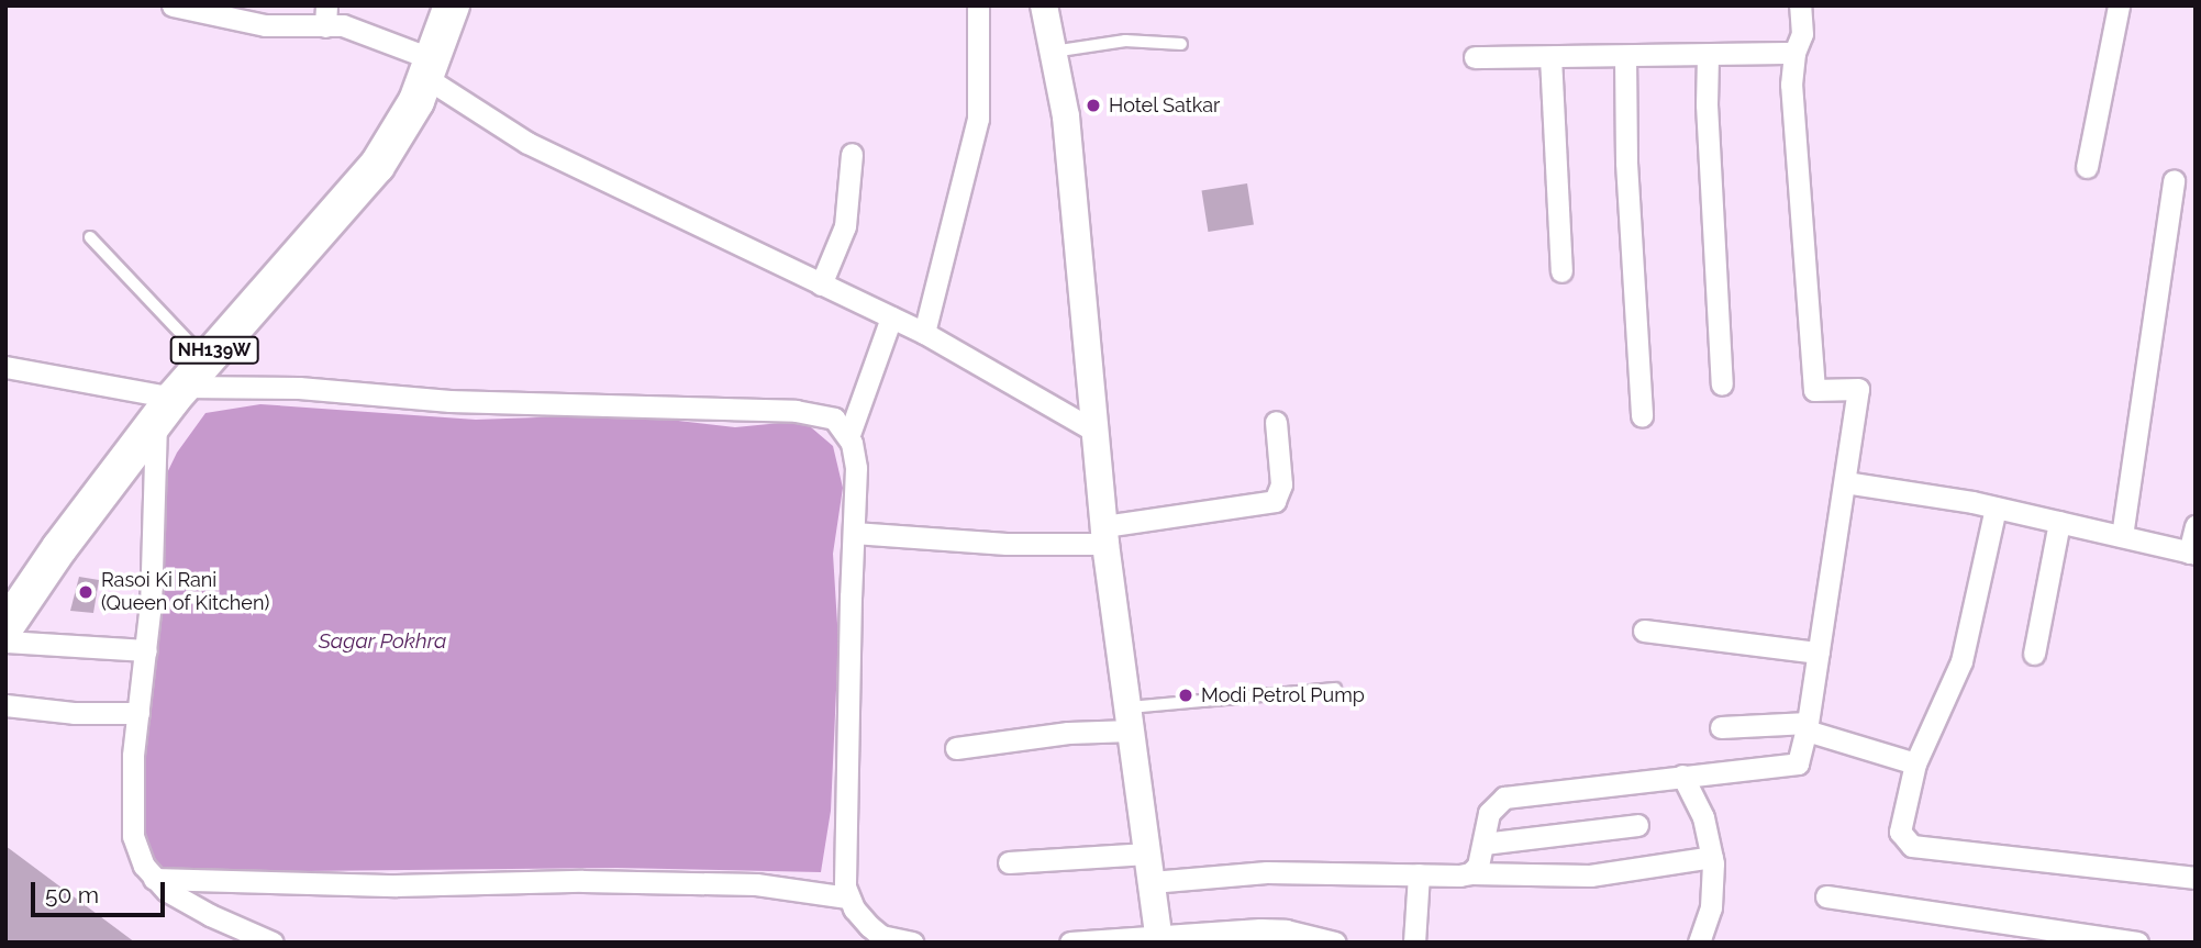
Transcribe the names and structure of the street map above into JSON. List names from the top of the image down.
{
  "streets": {
    "highway": ["NH139W"]
  },
  "water": ["Sagar Pokhra"],
  "places": ["Hotel Satkar", "Rasoi Ki Rani (Queen of Kitchen)", "Modi Petrol Pump"],
  "scale_bar": "50 m"
}
